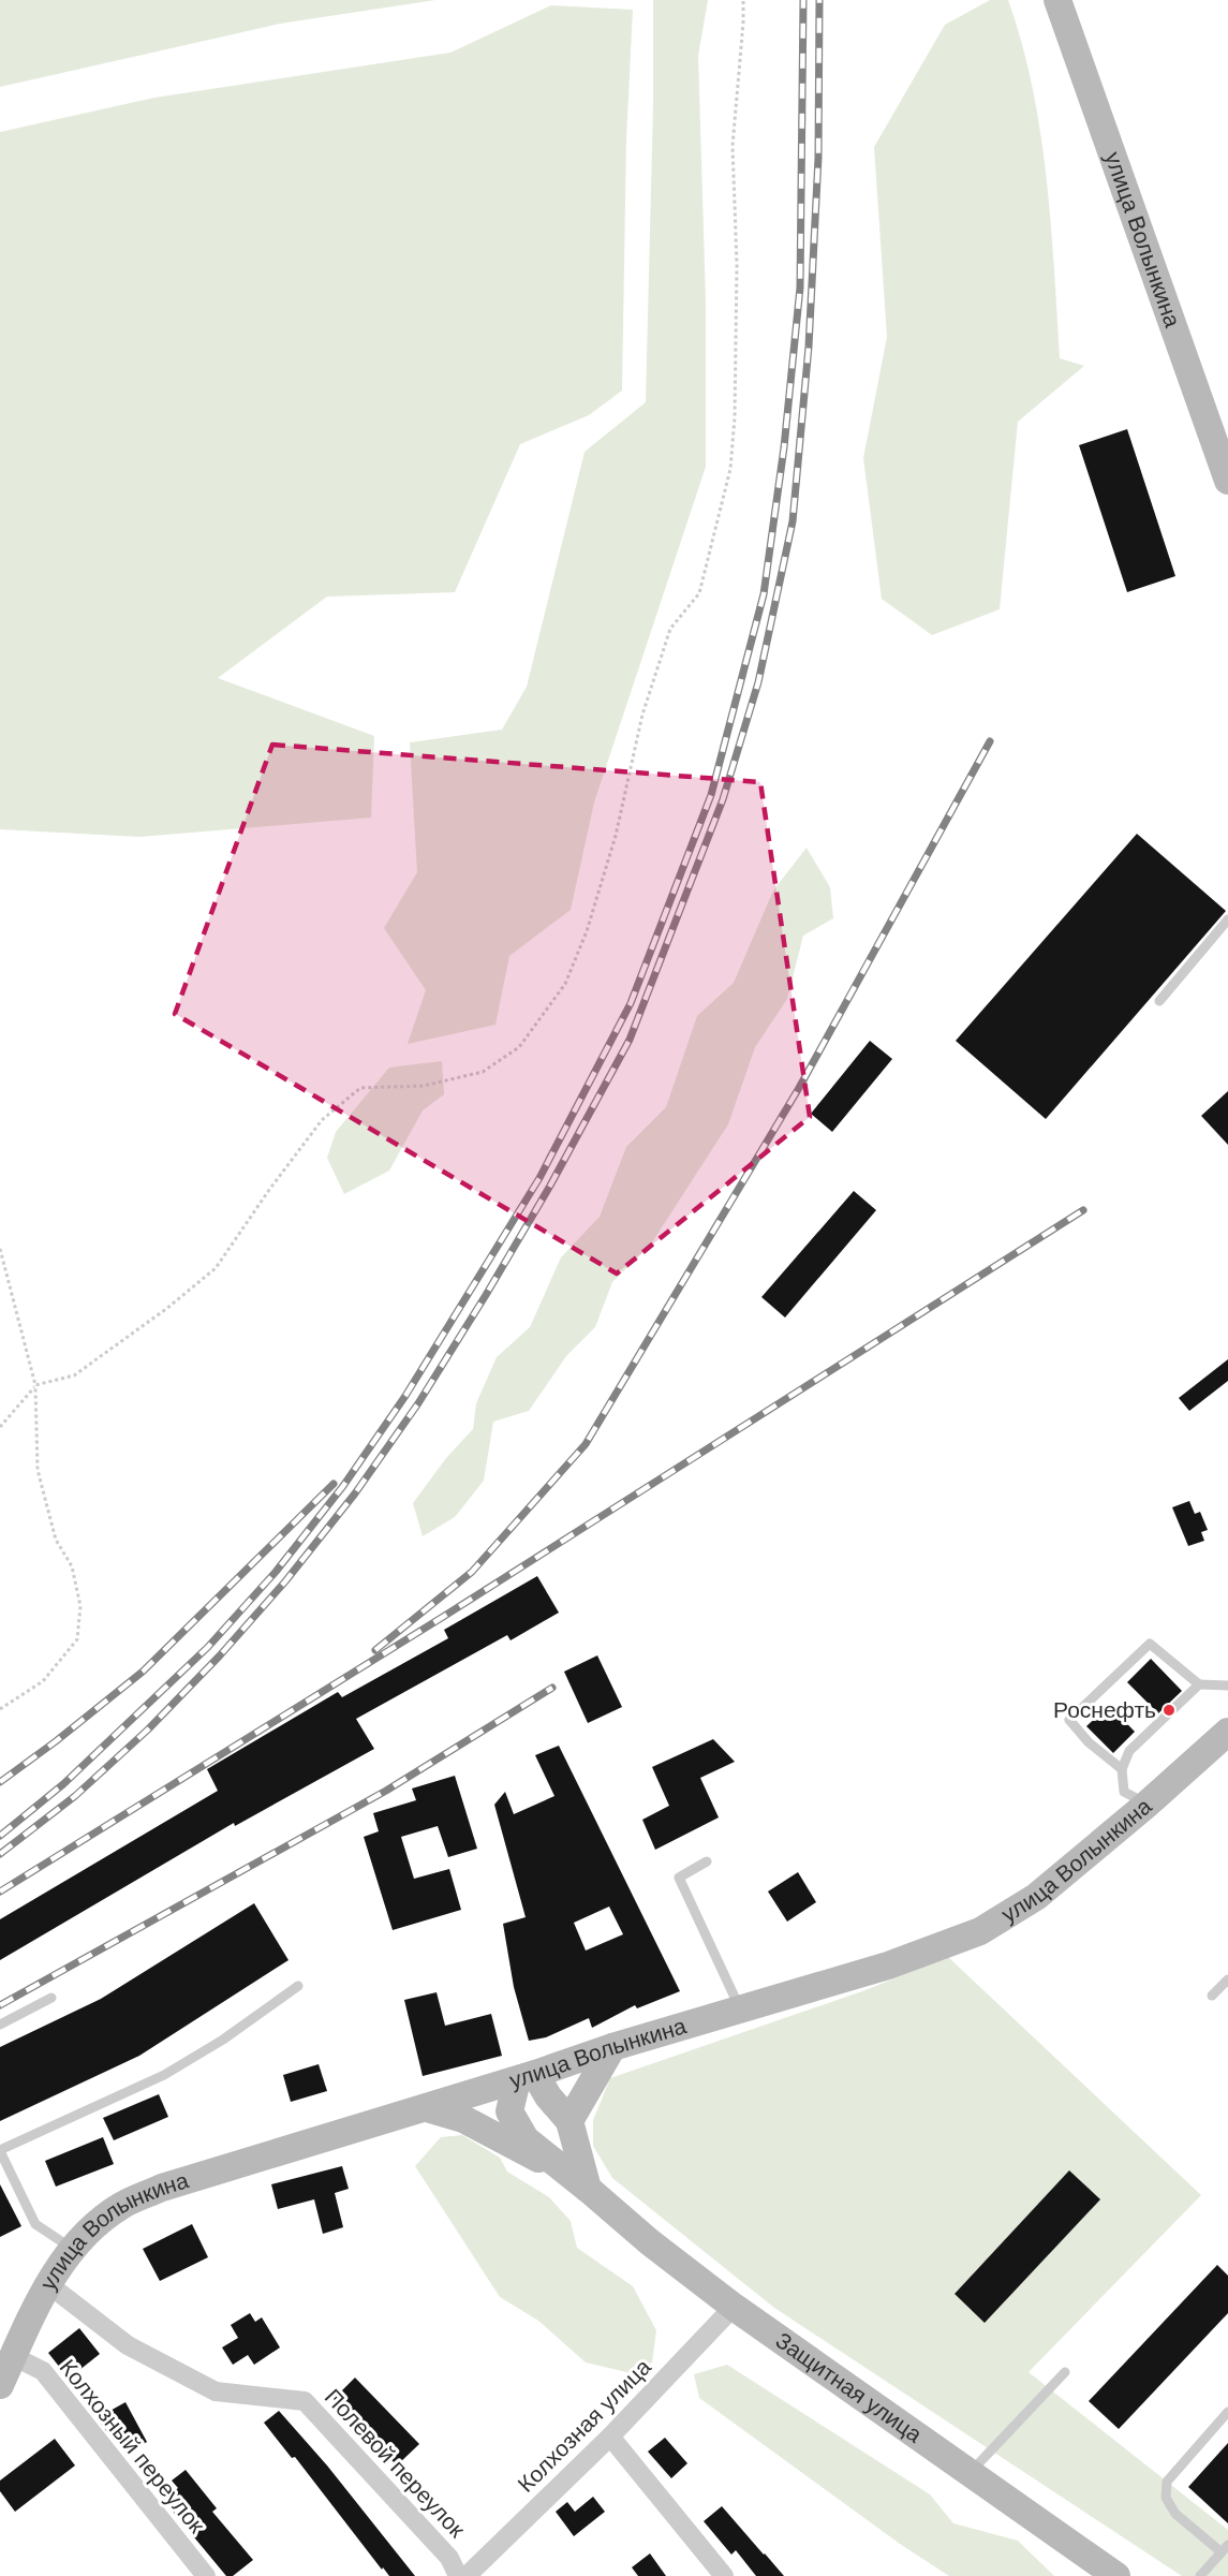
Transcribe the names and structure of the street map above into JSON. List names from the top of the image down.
{
  "streets": {
    "street": [
      "улица Волынкина",
      "Защитная улица",
      "Колхозная улица",
      "Колхозный переулок",
      "Полевой переулок"
    ]
  },
  "crossings": [
    ["улица Волынкина", "Колхозный переулок"],
    ["улица Волынкина", "Полевой переулок"],
    ["Защитная улица", "Колхозная улица"]
  ],
  "places": ["Роснефть"]
}
